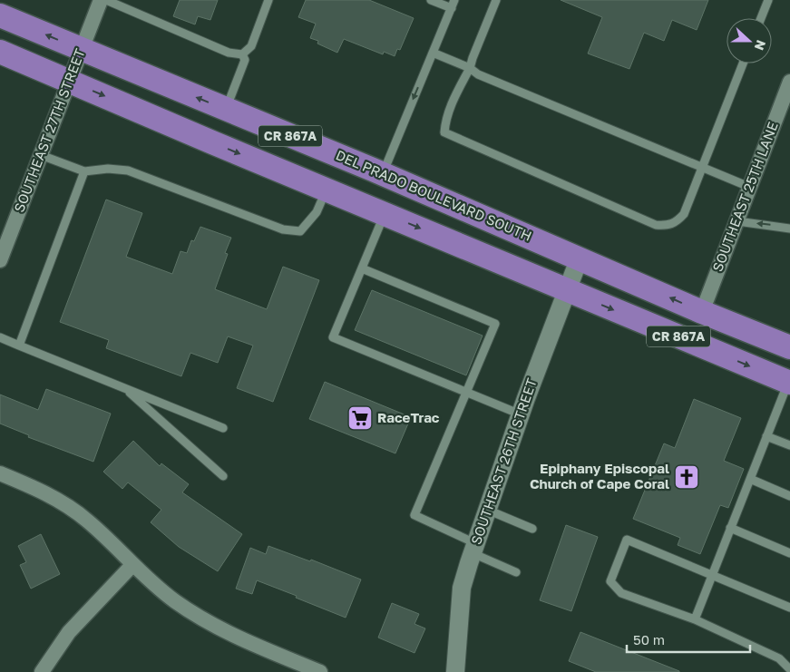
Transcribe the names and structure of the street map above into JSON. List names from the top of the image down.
{
  "streets": {
    "main road": ["CR 867A", "DEL PRADO BOULEVARD SOUTH"],
    "street": ["SOUTHEAST 27TH STREET", "SOUTHEAST 25TH LANE", "SOUTHEAST 26TH STREET"]
  },
  "crossings": [
    ["SOUTHEAST 27TH STREET", "CR 867A"],
    ["SOUTHEAST 27TH STREET", "DEL PRADO BOULEVARD SOUTH"],
    ["CR 867A", "SOUTHEAST 26TH STREET"],
    ["DEL PRADO BOULEVARD SOUTH", "SOUTHEAST 25TH LANE"],
    ["DEL PRADO BOULEVARD SOUTH", "SOUTHEAST 26TH STREET"]
  ],
  "places": {
    "supermarket": ["RaceTrac"],
    "church": ["Epiphany Episcopal Church of Cape Coral"]
  },
  "scale_bar": "50 m",
  "north": "right"
}
